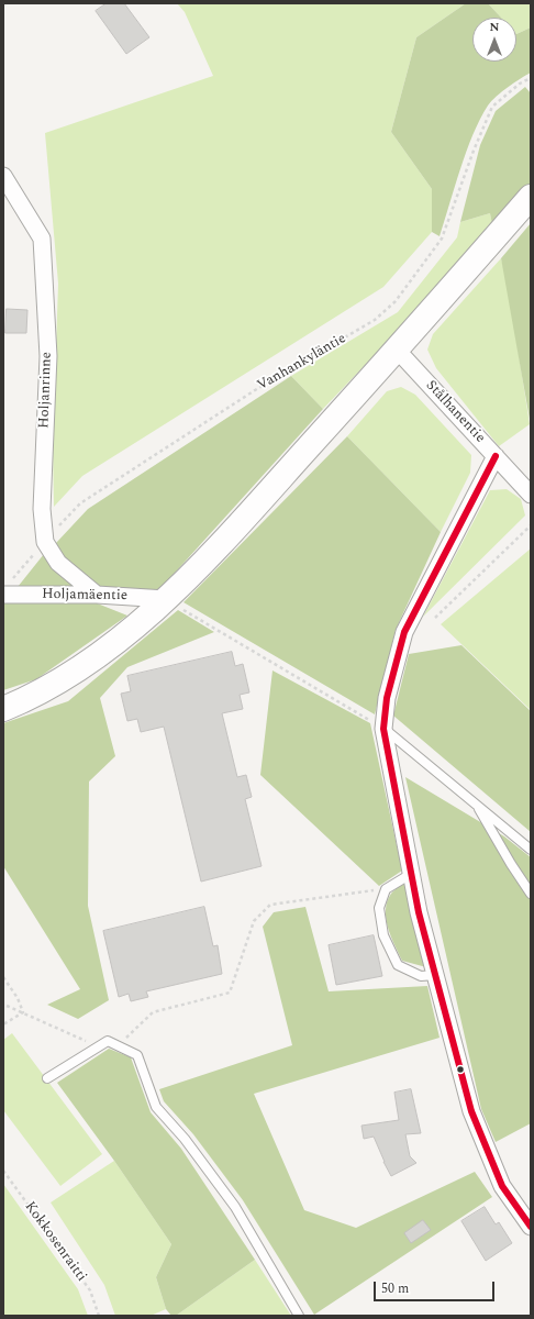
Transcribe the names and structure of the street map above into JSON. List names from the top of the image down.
{
  "streets": {
    "street": ["Holjanrinne", "Stålhanentie", "Holjamäentie"],
    "path": ["Vanhankyläntie", "Kokkosenraitti"]
  },
  "crossings": [
    ["Vanhankyläntie", "Holjanrinne"],
    ["Vanhankyläntie", "Holjamäentie"],
    ["Holjanrinne", "Holjamäentie"]
  ],
  "scale_bar": "50 m",
  "north": "top"
}
